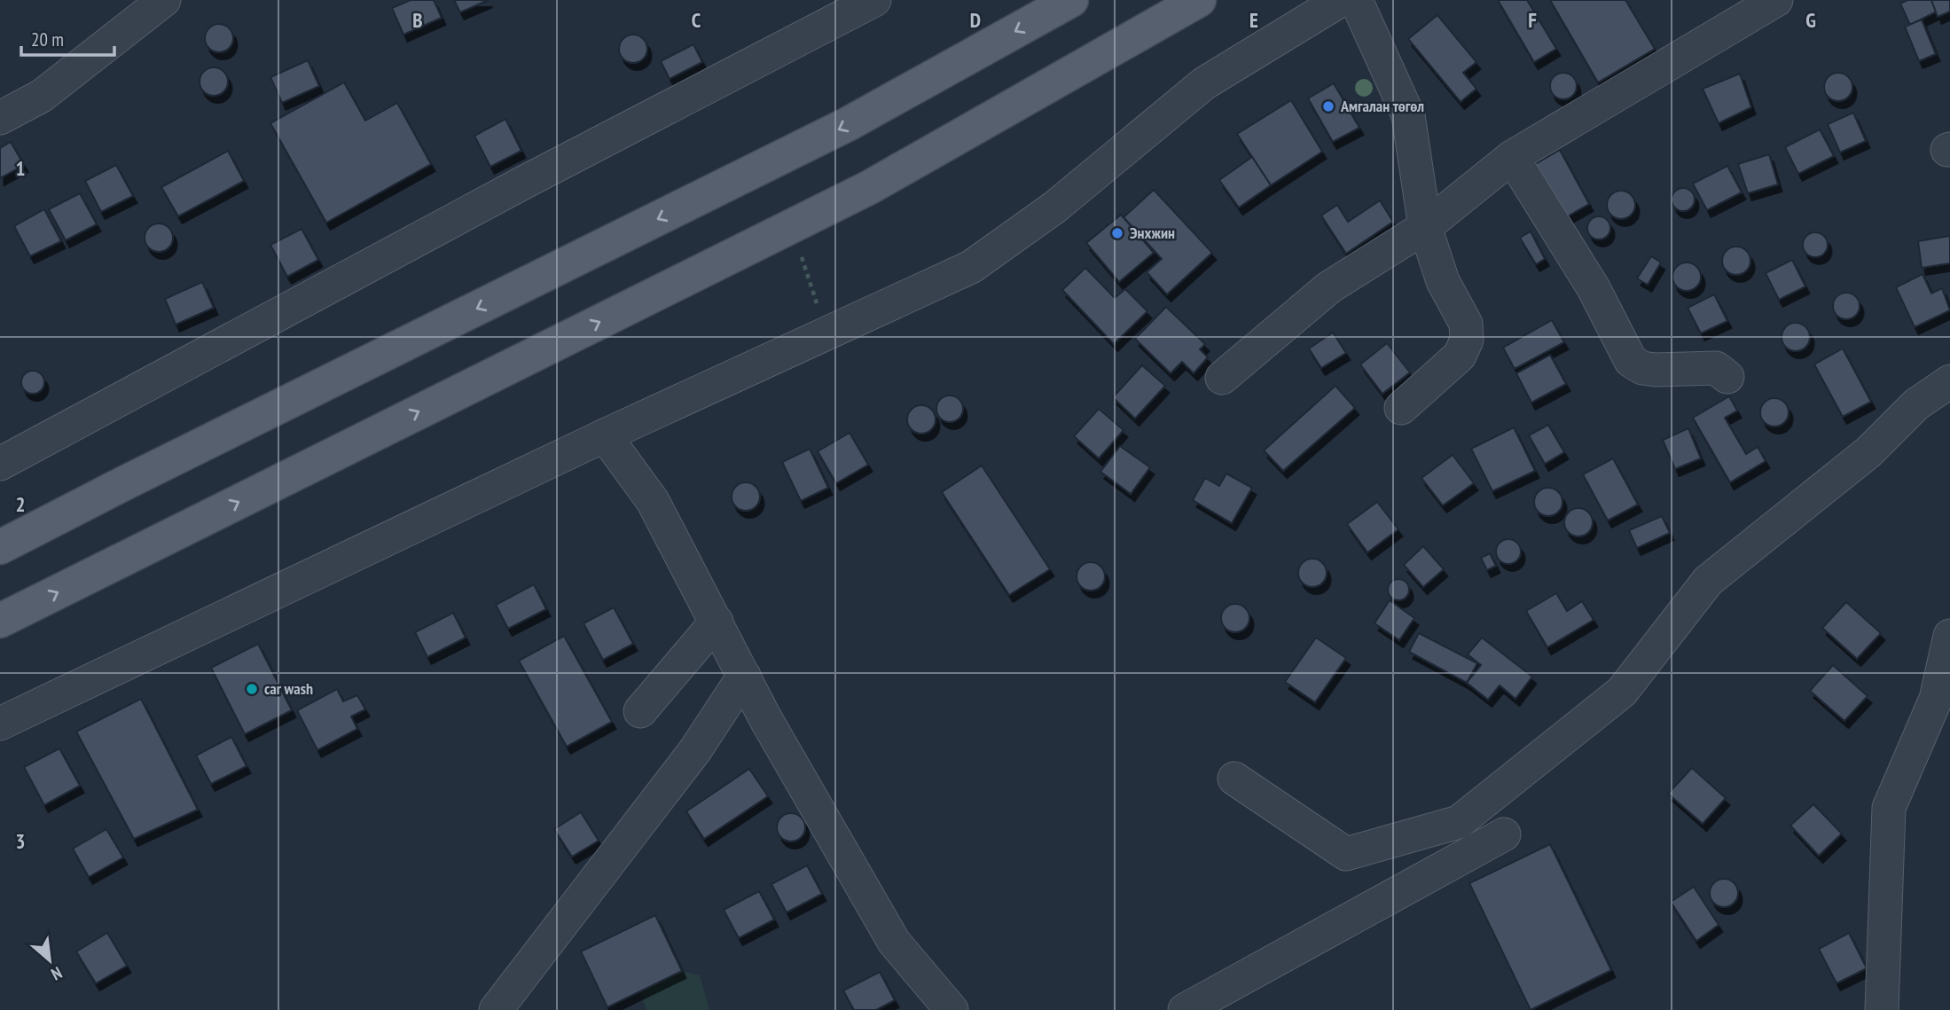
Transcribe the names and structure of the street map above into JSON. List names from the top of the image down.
{
  "places": ["Амгалан төгөл", "Энхжин", "car wash"],
  "scale_bar": "20 m",
  "north": "bottom right",
  "grid": {
    "columns": [
      "B",
      "C",
      "D",
      "E",
      "F",
      "G"
    ],
    "rows": ["1", "2", "3"]
  }
}
